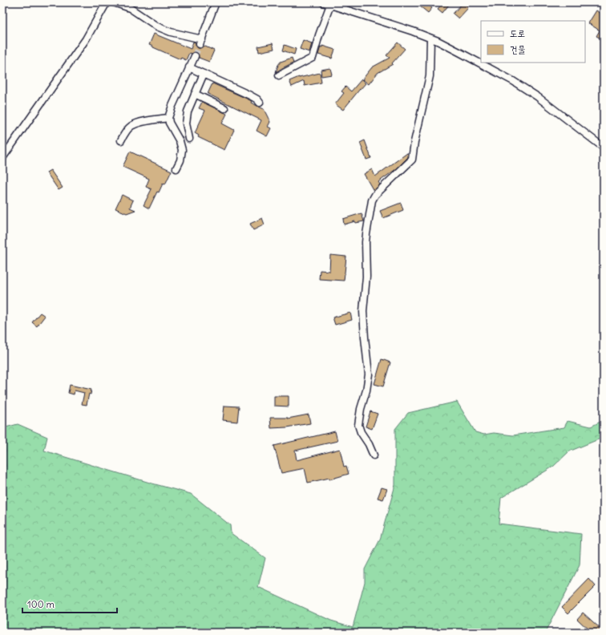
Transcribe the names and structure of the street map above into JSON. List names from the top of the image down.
{
  "legend": ["도로", "건물"],
  "scale_bar": "100 m"
}
